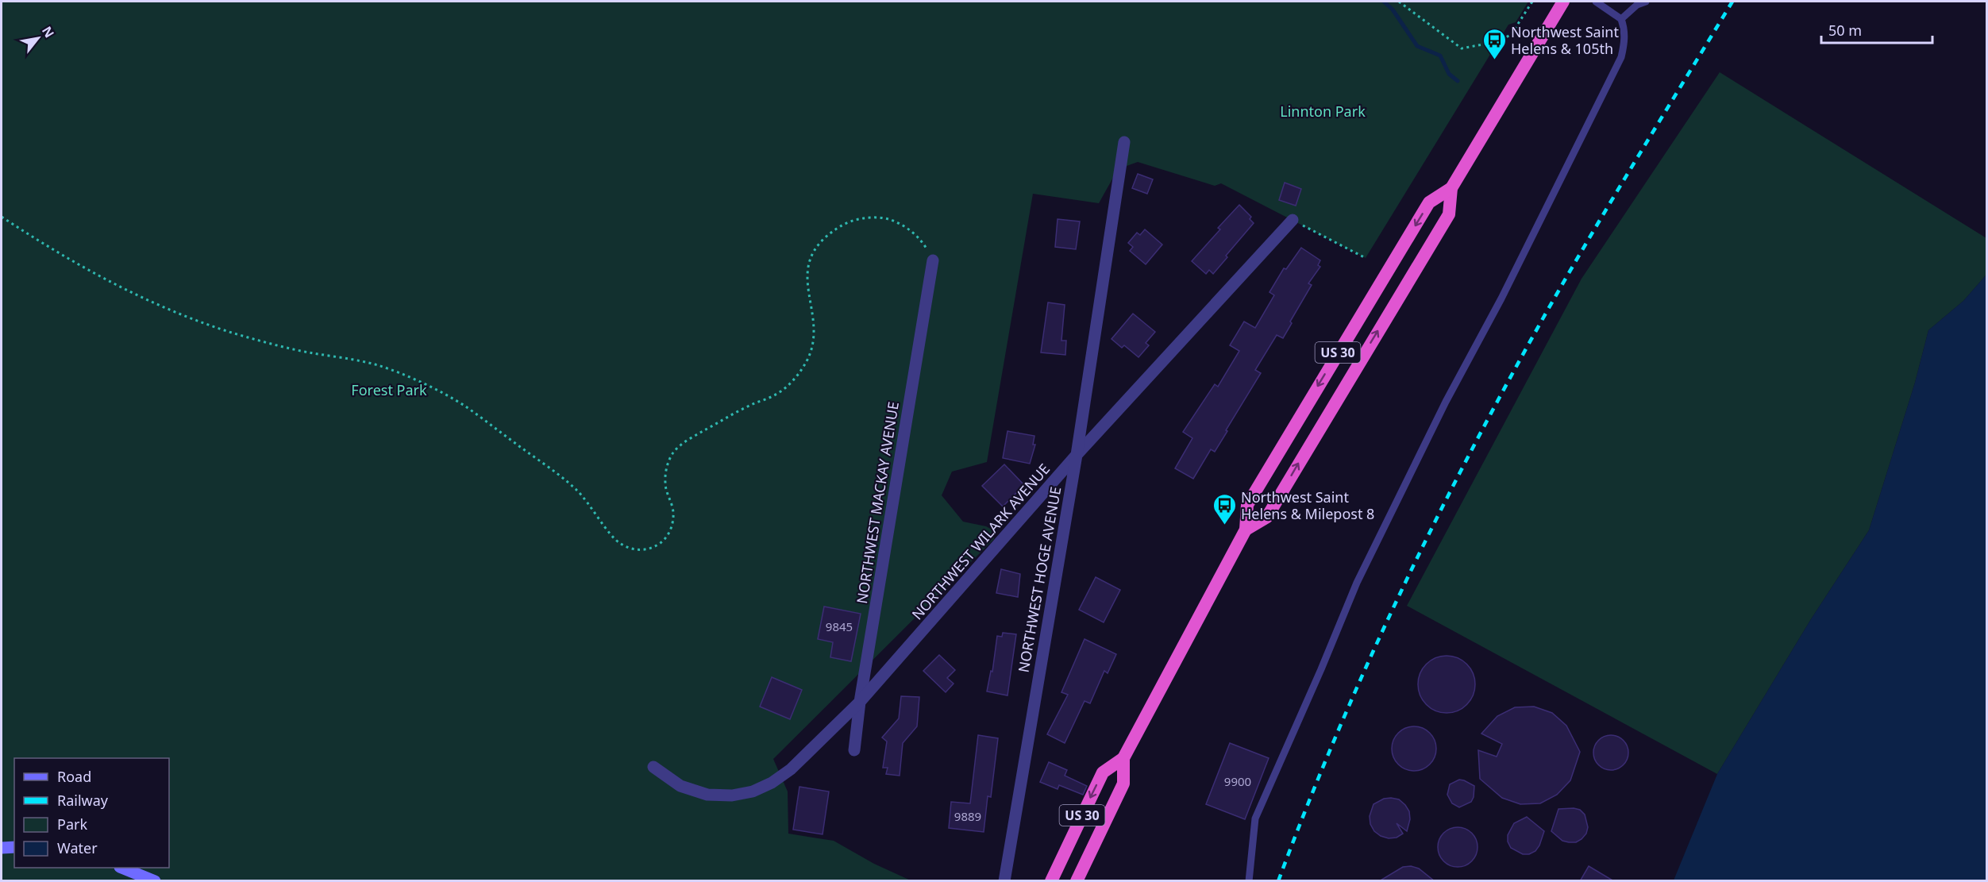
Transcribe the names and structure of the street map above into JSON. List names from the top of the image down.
{
  "streets": {
    "highway": ["US 30"],
    "street": ["NORTHWEST MACKAY AVENUE", "NORTHWEST WILARK AVENUE", "NORTHWEST HOGE AVENUE"]
  },
  "crossings": [
    ["NORTHWEST MACKAY AVENUE", "NORTHWEST WILARK AVENUE"],
    ["NORTHWEST WILARK AVENUE", "NORTHWEST HOGE AVENUE"]
  ],
  "parks": ["Linnton Park", "Forest Park"],
  "places": {
    "bus stop": ["Northwest Saint Helens & 105th", "Northwest Saint Helens & Milepost 8"]
  },
  "house_numbers": ["9845", "9900", "9889"],
  "legend": [
    "Road",
    "Railway",
    "Park",
    "Water"
  ],
  "scale_bar": "50 m",
  "north": "top right"
}
